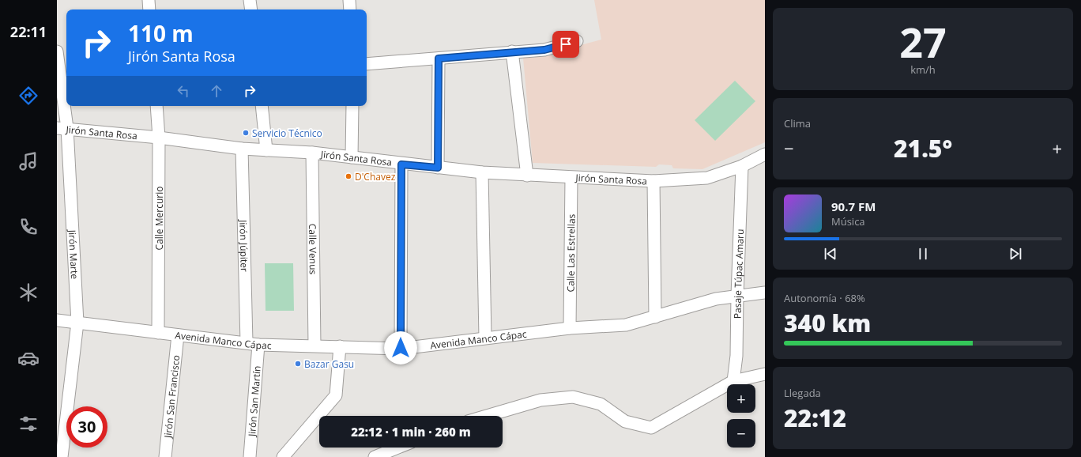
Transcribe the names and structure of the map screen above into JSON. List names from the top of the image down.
{
  "streets": {
    "street": [
      "Jirón Santa Rosa",
      "Calle Mercurio",
      "Jirón Júpiter",
      "Calle Venus",
      "Calle Las Estrellas",
      "Jirón Marte",
      "Pasaje Túpac Amaru",
      "Avenida Manco Cápac",
      "Jirón San Francisco",
      "Jirón San Martín"
    ]
  },
  "crossings": [
    ["Jirón Santa Rosa", "Calle Mercurio"],
    ["Jirón Santa Rosa", "Jirón Júpiter"],
    ["Jirón Santa Rosa", "Calle Venus"],
    ["Jirón Santa Rosa", "Calle Las Estrellas"],
    ["Jirón Santa Rosa", "Jirón Marte"],
    ["Jirón Santa Rosa", "Pasaje Túpac Amaru"],
    ["Calle Mercurio", "Avenida Manco Cápac"],
    ["Jirón Júpiter", "Avenida Manco Cápac"],
    ["Calle Venus", "Avenida Manco Cápac"],
    ["Calle Las Estrellas", "Avenida Manco Cápac"],
    ["Jirón Marte", "Avenida Manco Cápac"],
    ["Pasaje Túpac Amaru", "Avenida Manco Cápac"],
    ["Avenida Manco Cápac", "Jirón San Francisco"],
    ["Avenida Manco Cápac", "Jirón San Martín"]
  ],
  "places": ["Servicio Técnico", "D'Chavez", "Bazar Gasu"],
  "page": {
    "tabs": "22:11",
    "tile": [
      ["27", "km/h"],
      "Clima",
      ["Autonomía · 68%", "340 km"],
      ["Llegada", "22:12"]
    ],
    "turn": ["110 m", "Jirón Santa Rosa"],
    "heat": ["−", "21.5°", "+"],
    "song": ["90.7 FM", "Música"],
    "map_buttons": ["+", "−"],
    "limit": "30",
    "trip": "22:12 · 1 min · 260 m"
  }
}
